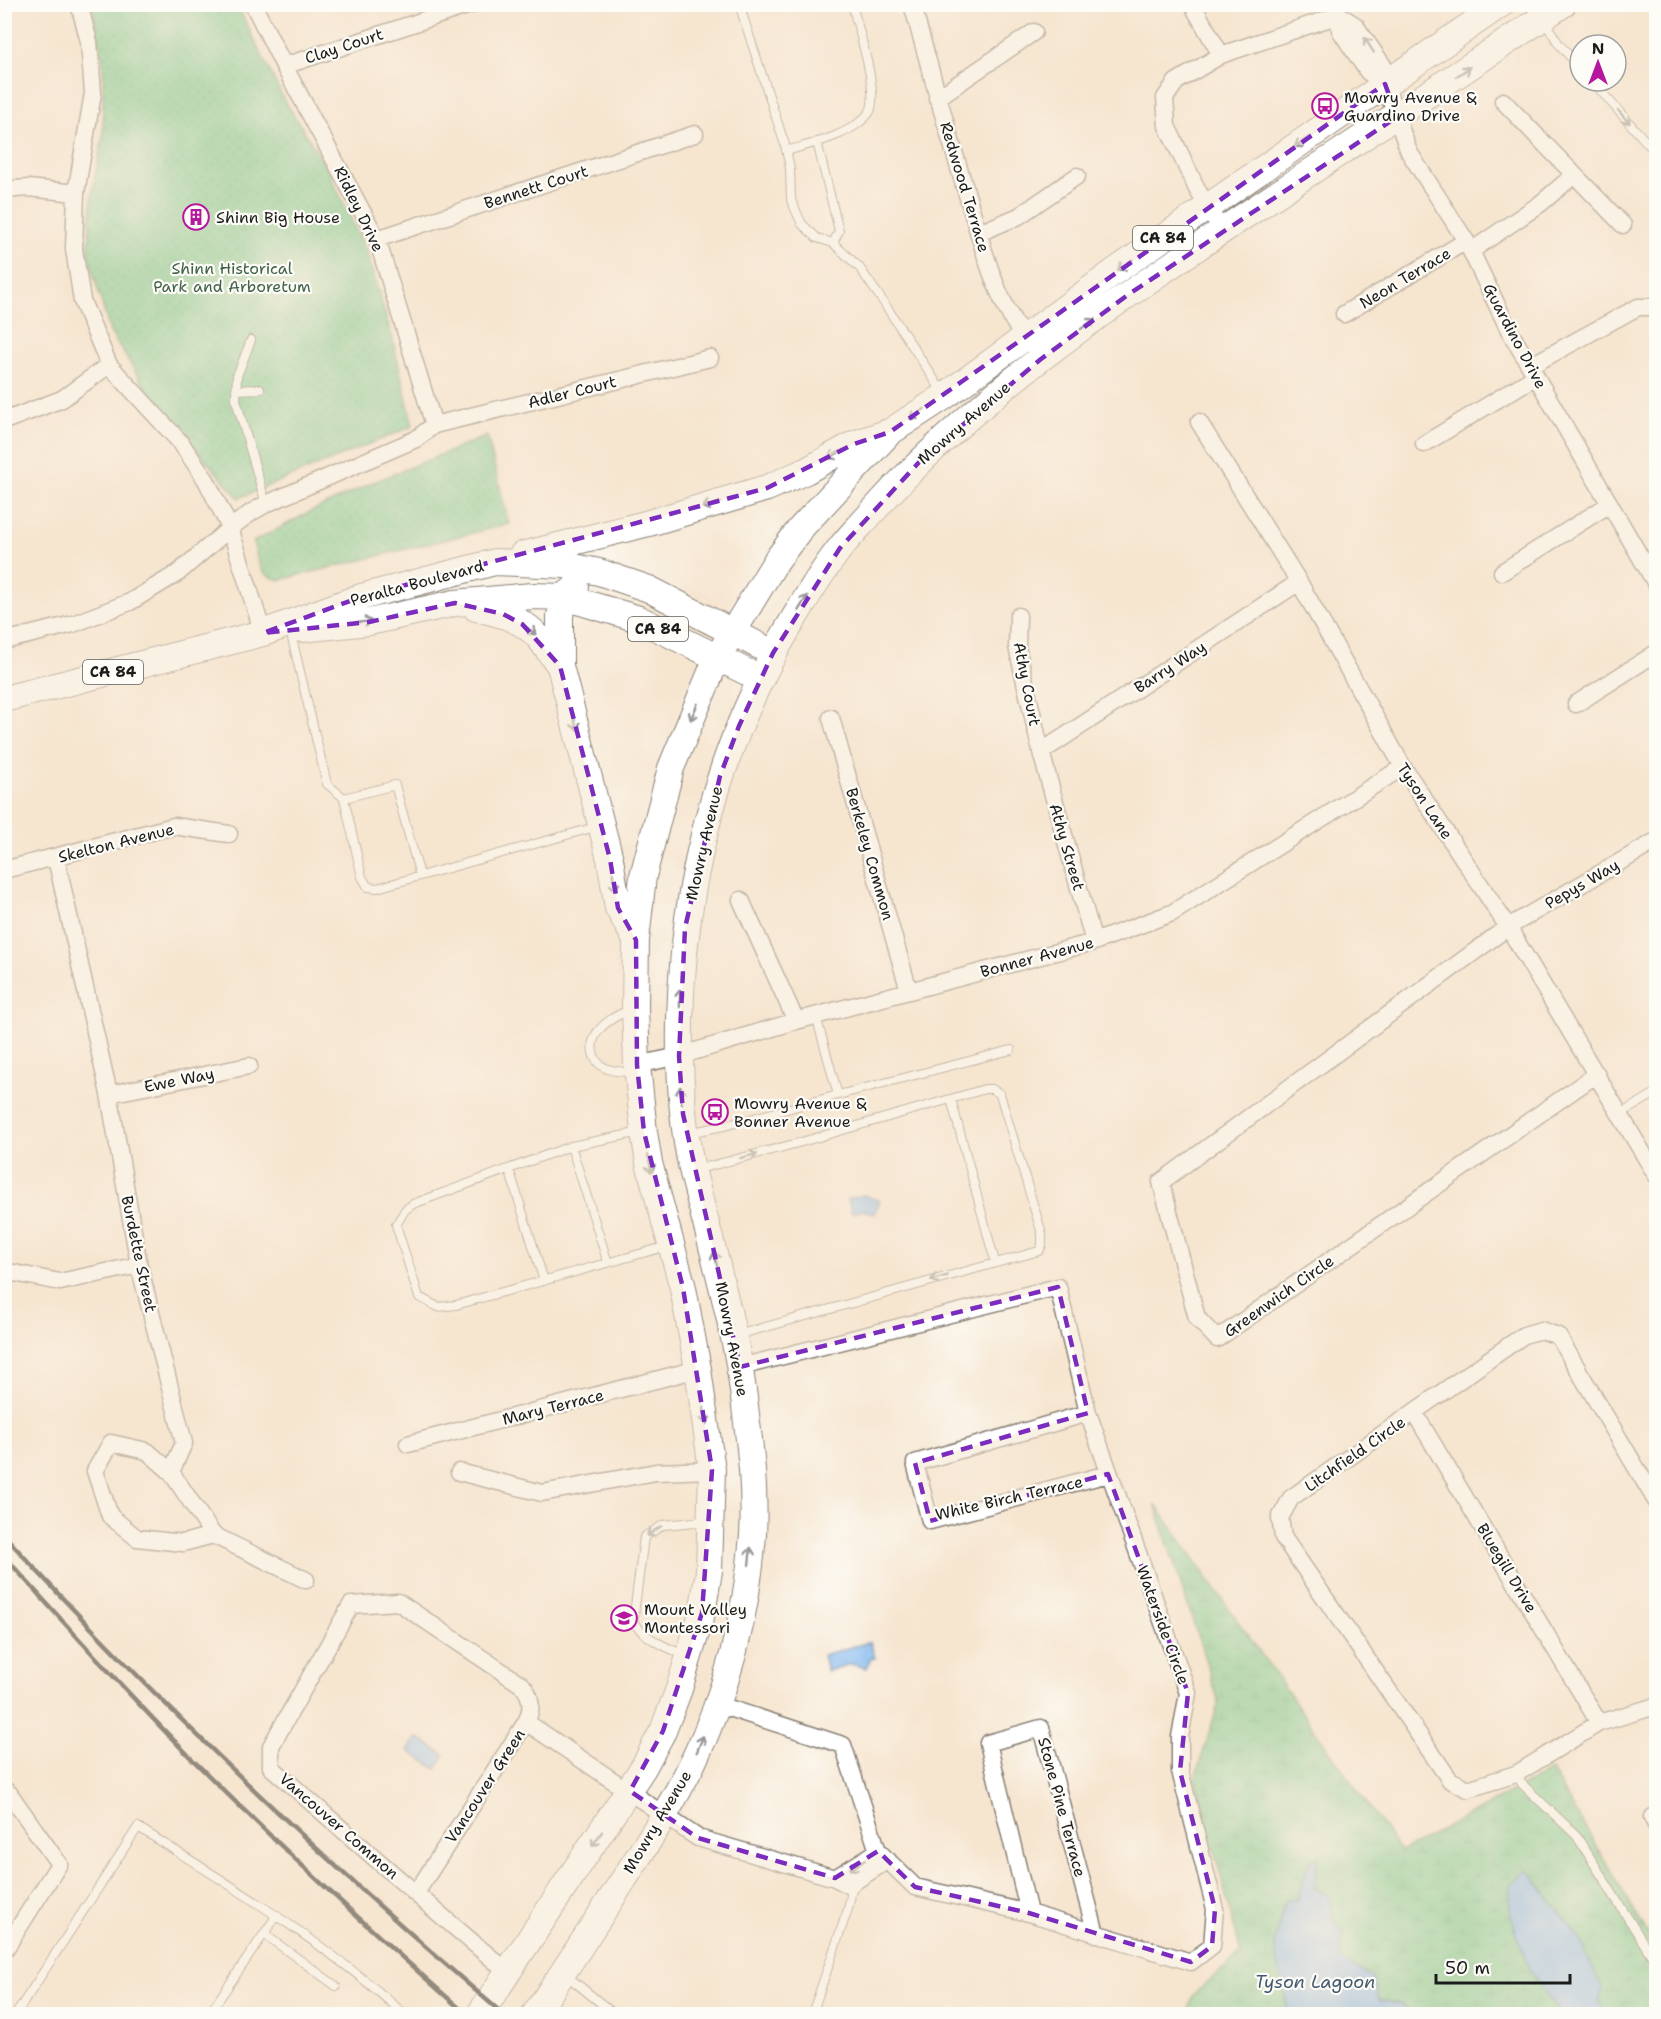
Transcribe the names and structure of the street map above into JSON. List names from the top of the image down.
{
  "streets": {
    "main road": ["CA 84", "Mowry Avenue", "Peralta Boulevard"],
    "street": [
      "Clay Court",
      "Bennett Court",
      "Redwood Terrace",
      "Ridley Drive",
      "Neon Terrace",
      "Guardino Drive",
      "Adler Court",
      "Barry Way",
      "Athy Court",
      "Tyson Lane",
      "Skelton Avenue",
      "Athy Street",
      "Berkeley Common",
      "Pepys Way",
      "Bonner Avenue",
      "Ewe Way",
      "Burdette Street",
      "Greenwich Circle",
      "Mary Terrace",
      "Litchfield Circle",
      "White Birch Terrace",
      "Bluegill Drive",
      "Waterside Circle",
      "Vancouver Green",
      "Stone Pine Terrace",
      "Vancouver Common"
    ]
  },
  "crossings": [
    ["Clay Court", "Ridley Drive"],
    ["Bennett Court", "Ridley Drive"],
    ["Redwood Terrace", "Mowry Avenue"],
    ["Ridley Drive", "Adler Court"],
    ["Neon Terrace", "Guardino Drive"],
    ["Guardino Drive", "Mowry Avenue"],
    ["Mowry Avenue", "Peralta Boulevard"],
    ["Mowry Avenue", "Bonner Avenue"],
    ["Mowry Avenue", "Mary Terrace"],
    ["Mowry Avenue", "Waterside Circle"],
    ["Mowry Avenue", "Vancouver Green"],
    ["Mowry Avenue", "Vancouver Common"],
    ["Barry Way", "Athy Court"],
    ["Barry Way", "Tyson Lane"],
    ["Barry Way", "Athy Street"],
    ["Athy Court", "Athy Street"],
    ["Tyson Lane", "Pepys Way"],
    ["Tyson Lane", "Bonner Avenue"],
    ["Tyson Lane", "Greenwich Circle"],
    ["Skelton Avenue", "Burdette Street"],
    ["Athy Street", "Bonner Avenue"],
    ["Berkeley Common", "Bonner Avenue"],
    ["Pepys Way", "Greenwich Circle"],
    ["Ewe Way", "Burdette Street"],
    ["Litchfield Circle", "Bluegill Drive"],
    ["White Birch Terrace", "Waterside Circle"],
    ["Waterside Circle", "Stone Pine Terrace"],
    ["Vancouver Green", "Vancouver Common"]
  ],
  "water": ["Tyson Lagoon"],
  "parks": ["Shinn Historical Park and Arboretum"],
  "places": {
    "bus stop": ["Mowry Avenue & Guardino Drive", "Mowry Avenue & Bonner Avenue"],
    "building": ["Shinn Big House"],
    "school or university": ["Mount Valley Montessori"]
  },
  "scale_bar": "50 m",
  "north": "top"
}
